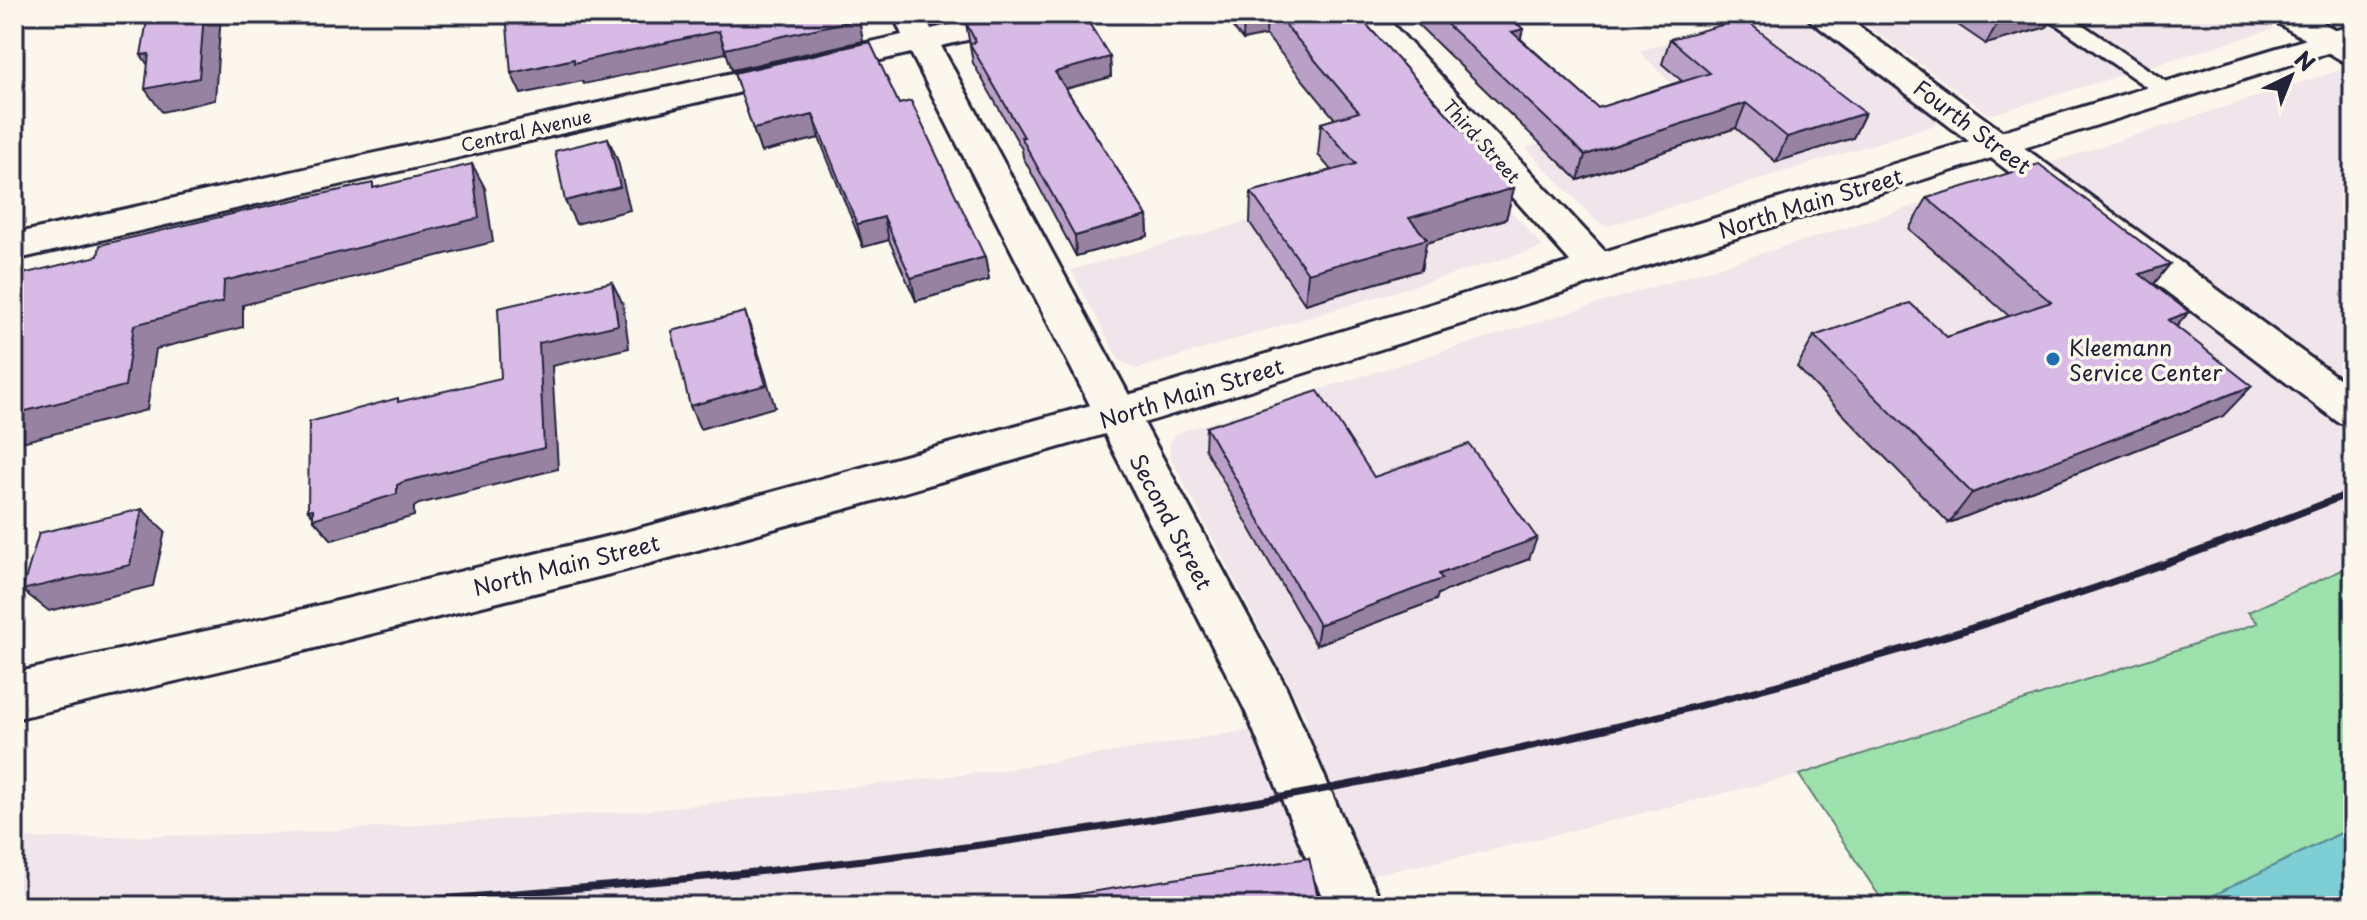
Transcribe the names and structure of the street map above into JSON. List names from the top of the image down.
{
  "streets": {
    "street": [
      "Fourth Street",
      "Central Avenue",
      "Third Street",
      "North Main Street",
      "Second Street"
    ]
  },
  "crossings": [
    ["Fourth Street", "North Main Street"],
    ["Central Avenue", "Second Street"],
    ["Third Street", "North Main Street"],
    ["North Main Street", "Second Street"]
  ],
  "places": ["Kleemann Service Center"],
  "north": "top right"
}
